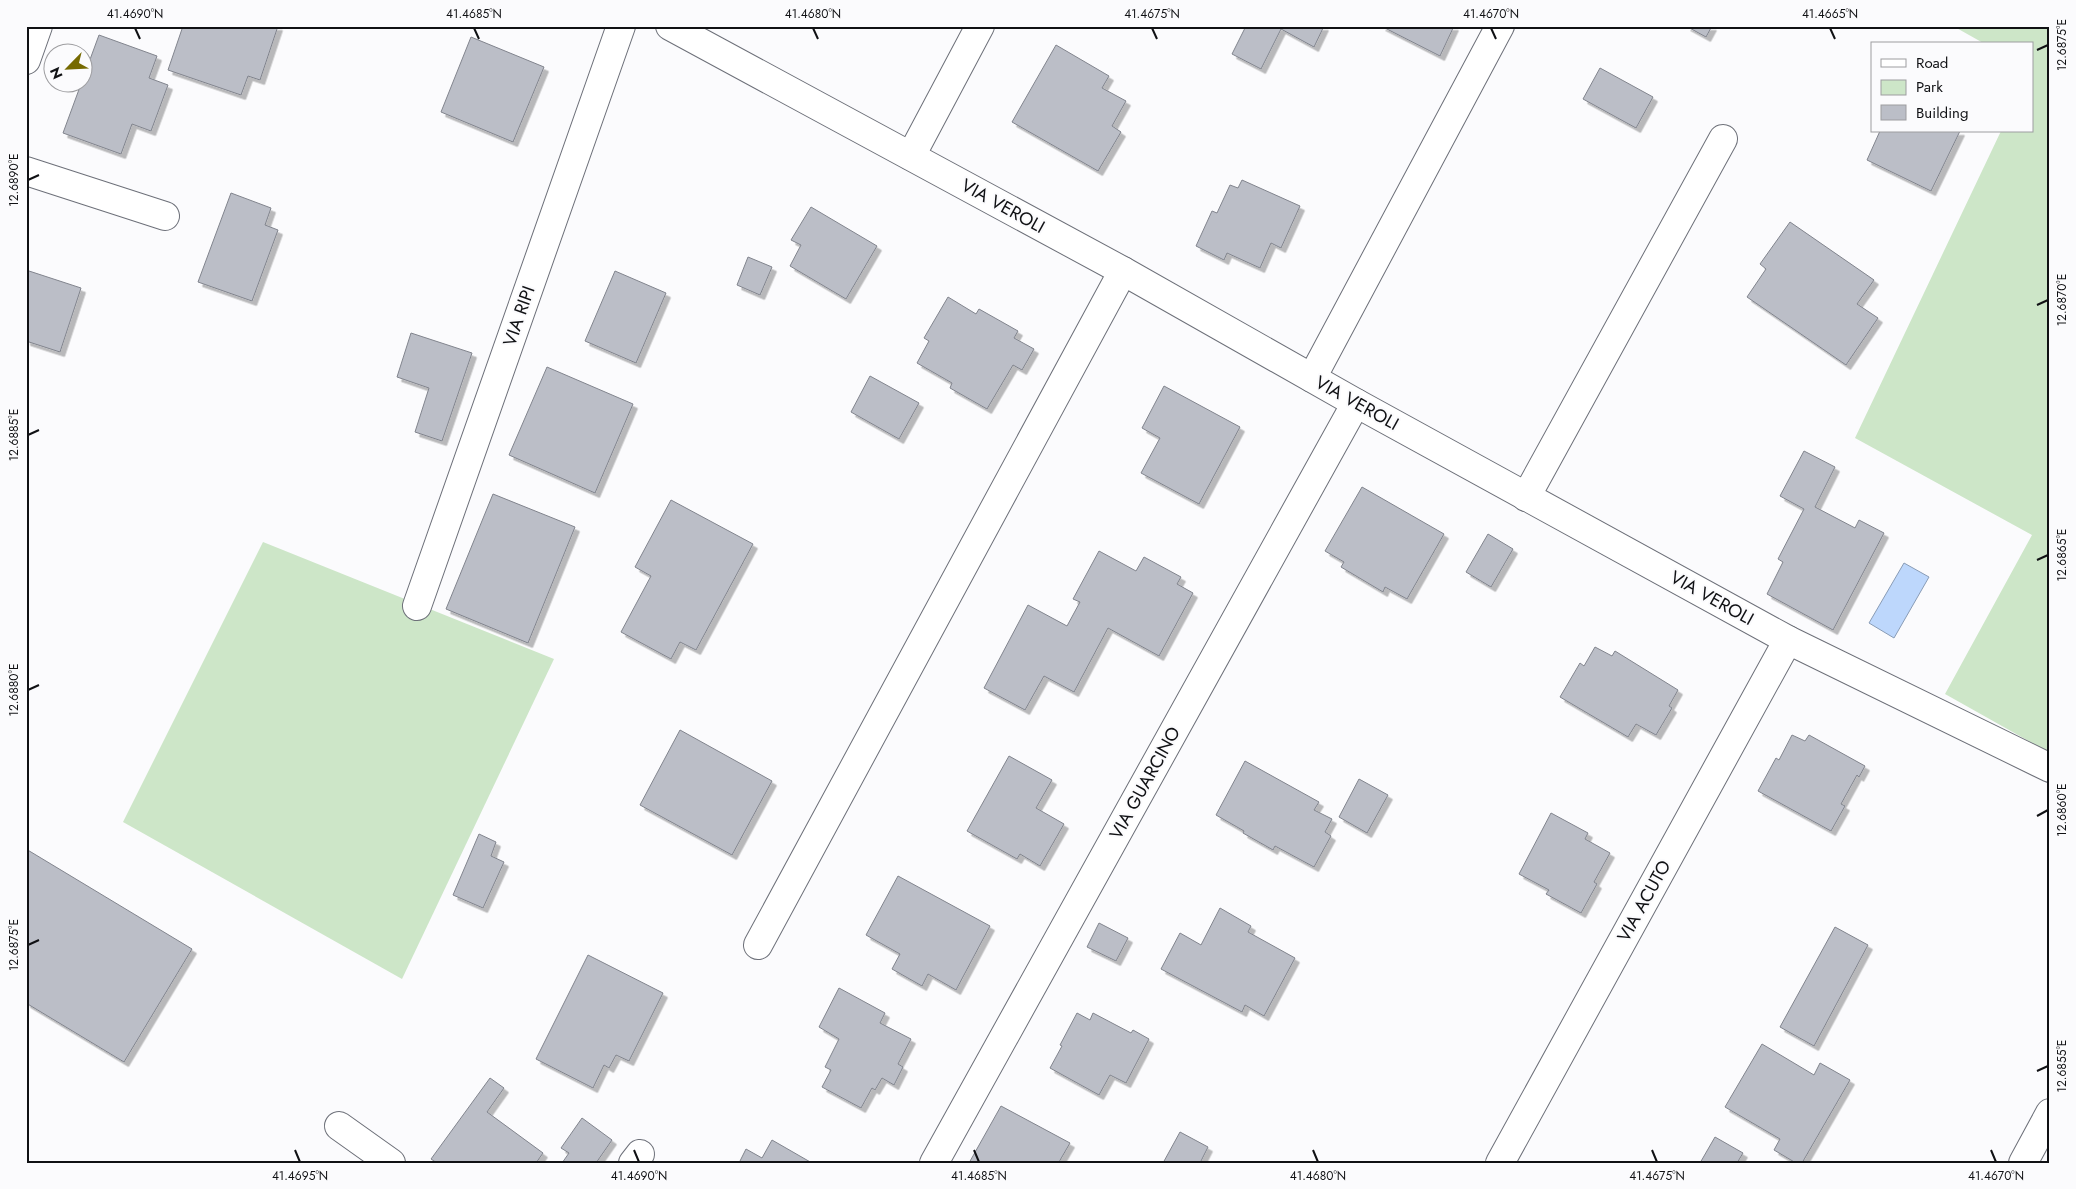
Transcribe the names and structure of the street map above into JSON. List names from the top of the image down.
{
  "streets": {
    "street": [
      "VIA VEROLI",
      "VIA RIPI",
      "VIA GUARCINO",
      "VIA ACUTO"
    ]
  },
  "crossings": [
    ["VIA VEROLI", "VIA GUARCINO"],
    ["VIA VEROLI", "VIA ACUTO"]
  ],
  "legend": ["Road", "Park", "Building"],
  "north": "bottom left",
  "coordinates": [
    "41.4690°N",
    "41.4685°N",
    "41.4680°N",
    "41.4675°N",
    "41.4670°N",
    "41.4665°N",
    "12.6875°E",
    "12.6890°E",
    "12.6870°E",
    "12.6885°E",
    "12.6865°E",
    "12.6880°E",
    "12.6860°E",
    "12.6855°E",
    "41.4695°N"
  ]
}
